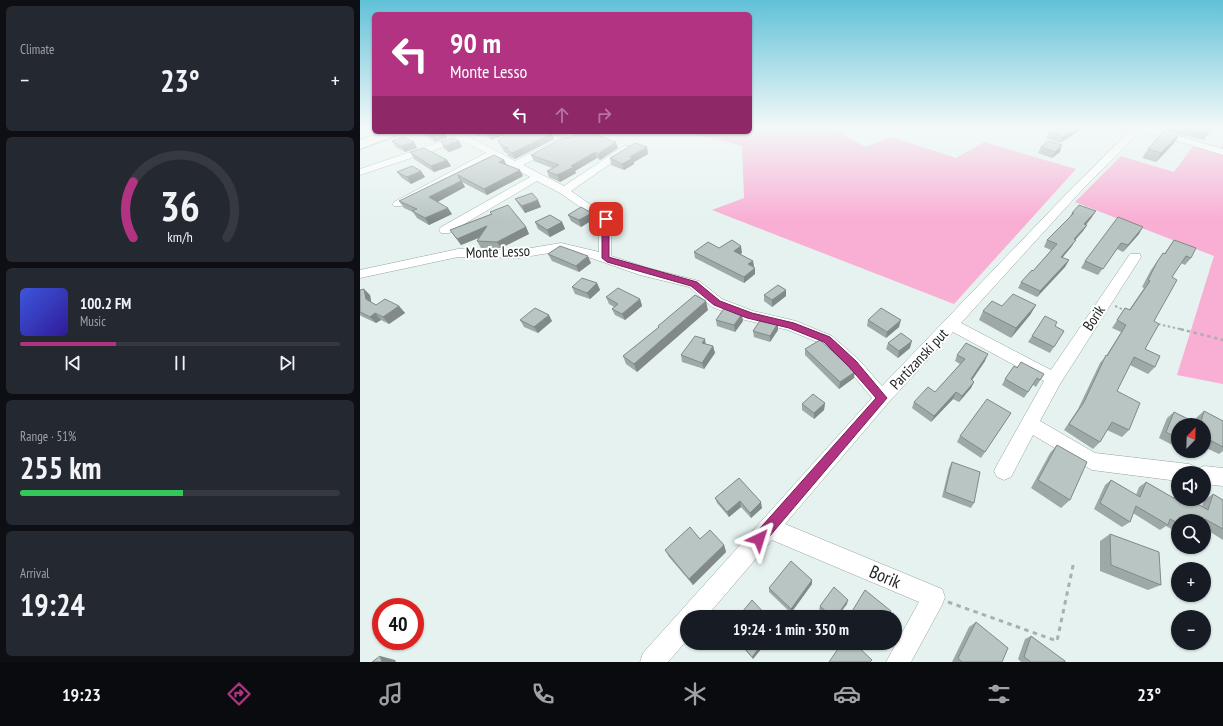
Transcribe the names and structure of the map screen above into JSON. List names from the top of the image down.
{
  "streets": {
    "street": ["Monte Lesso", "Borik", "Partizanski put"]
  },
  "crossings": [
    ["Monte Lesso", "Partizanski put"],
    ["Borik", "Partizanski put"]
  ],
  "north": "top right",
  "page": {
    "tile": [
      "Climate",
      ["Range · 51%", "255 km"],
      ["Arrival", "19:24"]
    ],
    "turn": ["90 m", "Monte Lesso"],
    "heat": ["−", "23°", "+"],
    "song": ["100.2 FM", "Music"],
    "map_buttons": ["+", "−"],
    "limit": "40",
    "trip": "19:24 · 1 min · 350 m",
    "tabs": ["19:23", "23°"],
    "gauge": ["36", "km/h"]
  }
}
